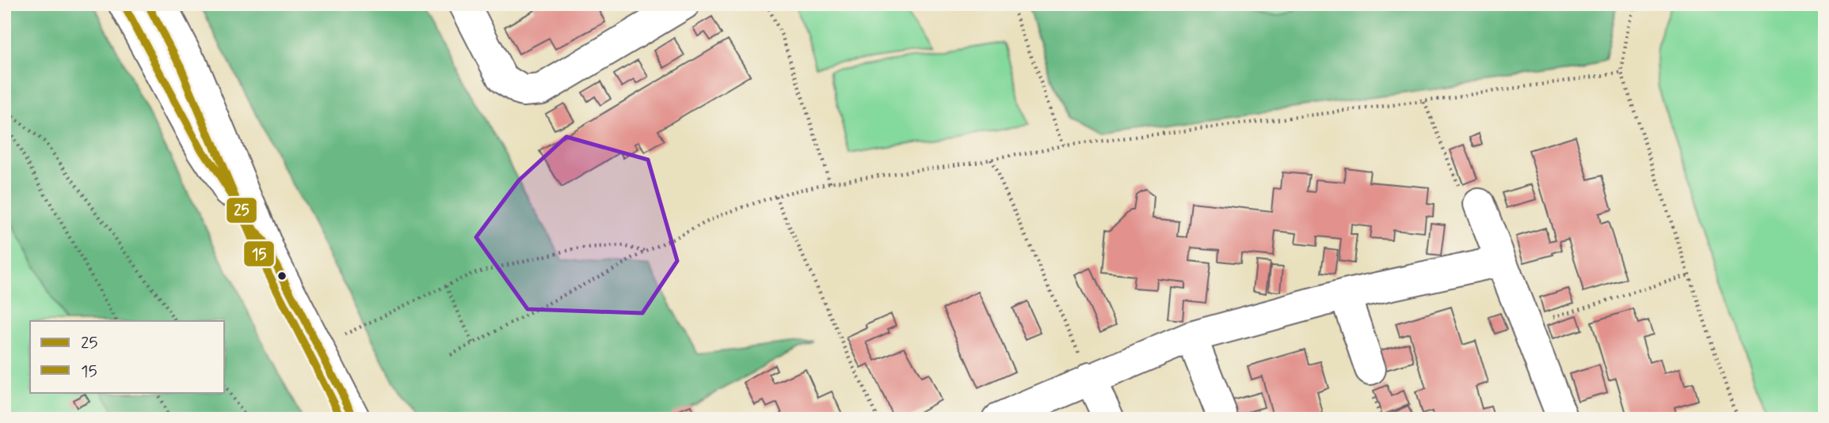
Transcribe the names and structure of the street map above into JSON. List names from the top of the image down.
{
  "lines": ["transit line 25", "transit line 15"],
  "legend": ["25", "15"]
}
